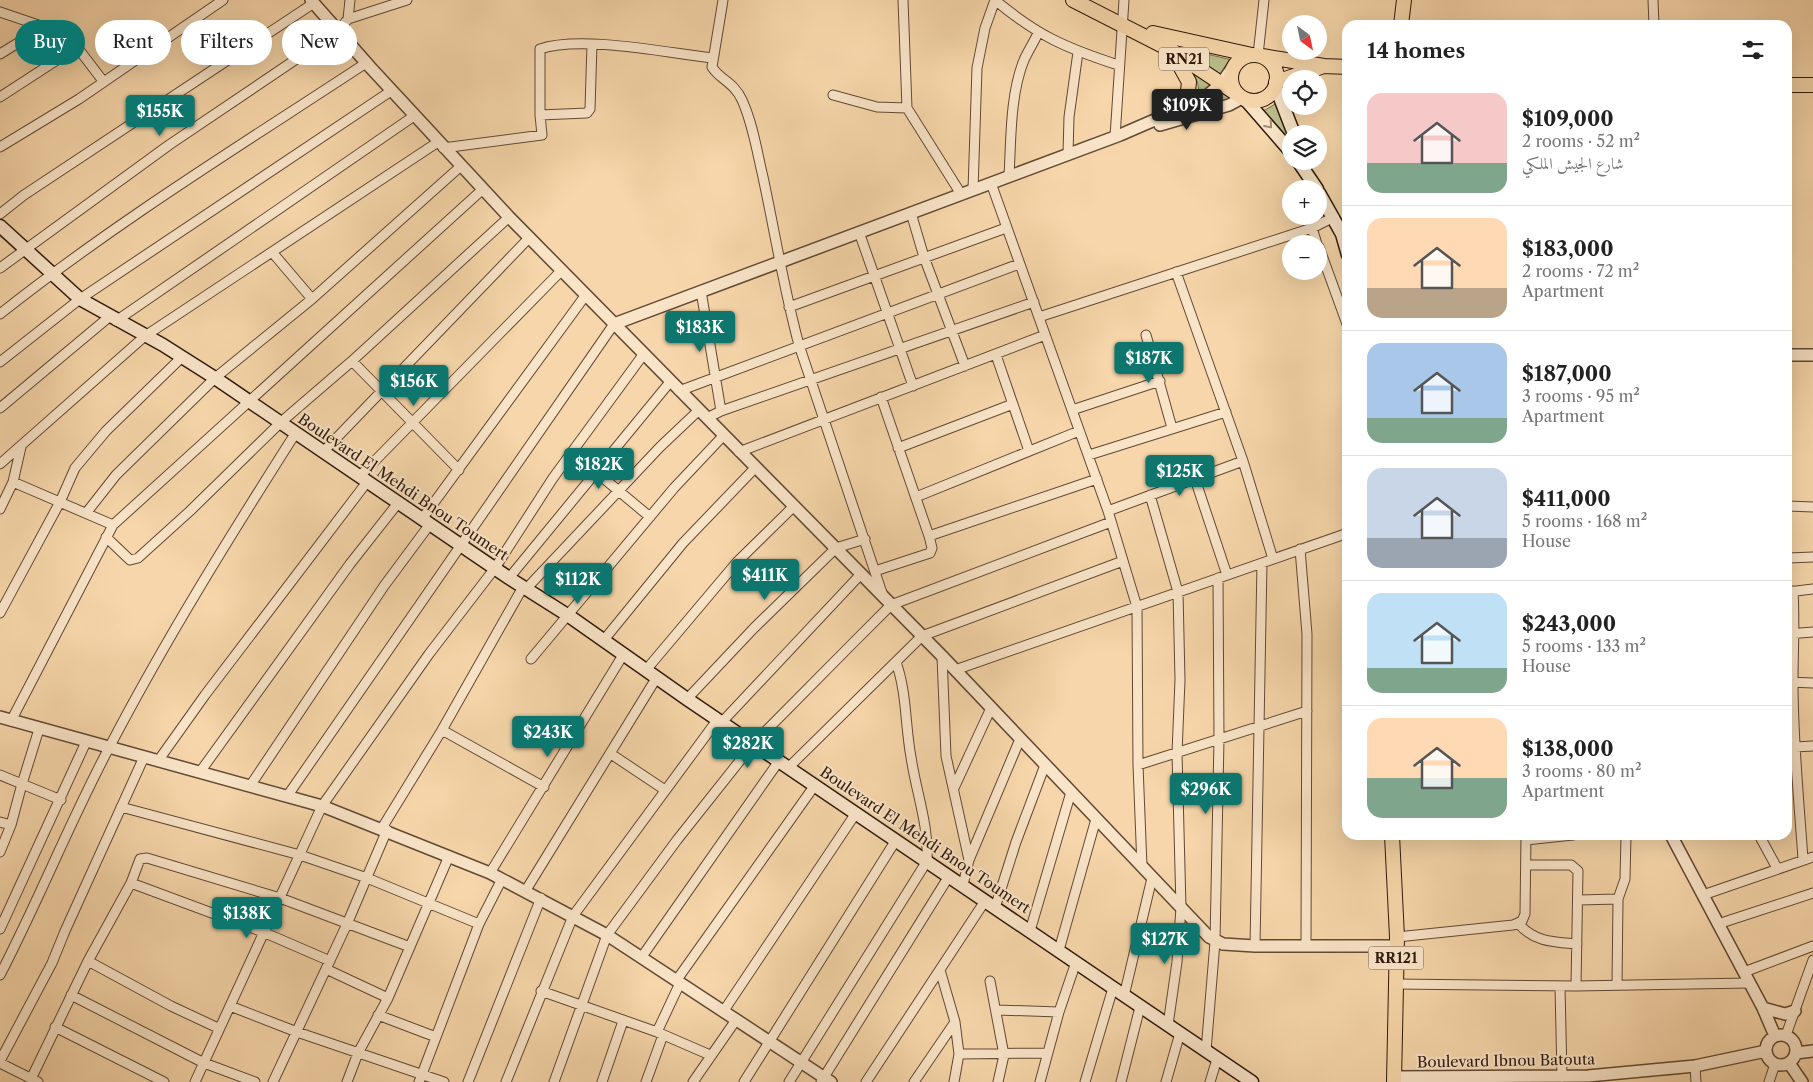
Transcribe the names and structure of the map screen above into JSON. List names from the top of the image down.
{
  "streets": {
    "main road": ["RN21", "Boulevard El Mehdi Bnou Toumert", "RR121"],
    "street": ["Boulevard Ibnou Batouta"]
  },
  "crossings": [
    ["RR121", "Boulevard Ibnou Batouta"]
  ],
  "north": "bottom right",
  "page": {
    "map_buttons": ["+", "−"],
    "chip": [
      "Buy",
      "Rent",
      "Filters",
      "New"
    ],
    "heading": "14 homes",
    "list": [
      {
        "name": "$109,000",
        "note": "2 rooms · 52 m² · شارع الجيش الملكي"
      },
      {
        "name": "$183,000",
        "note": "2 rooms · 72 m² · Apartment"
      },
      {
        "name": "$187,000",
        "note": "3 rooms · 95 m² · Apartment"
      },
      {
        "name": "$411,000",
        "note": "5 rooms · 168 m² · House"
      },
      {
        "name": "$243,000",
        "note": "5 rooms · 133 m² · House"
      },
      {
        "name": "$138,000",
        "note": "3 rooms · 80 m² · Apartment"
      }
    ],
    "price": [
      "$109K",
      "$155K",
      "$183K",
      "$187K",
      "$156K",
      "$182K",
      "$125K",
      "$411K",
      "$112K",
      "$243K",
      "$282K",
      "$296K",
      "$138K",
      "$127K"
    ]
  }
}
